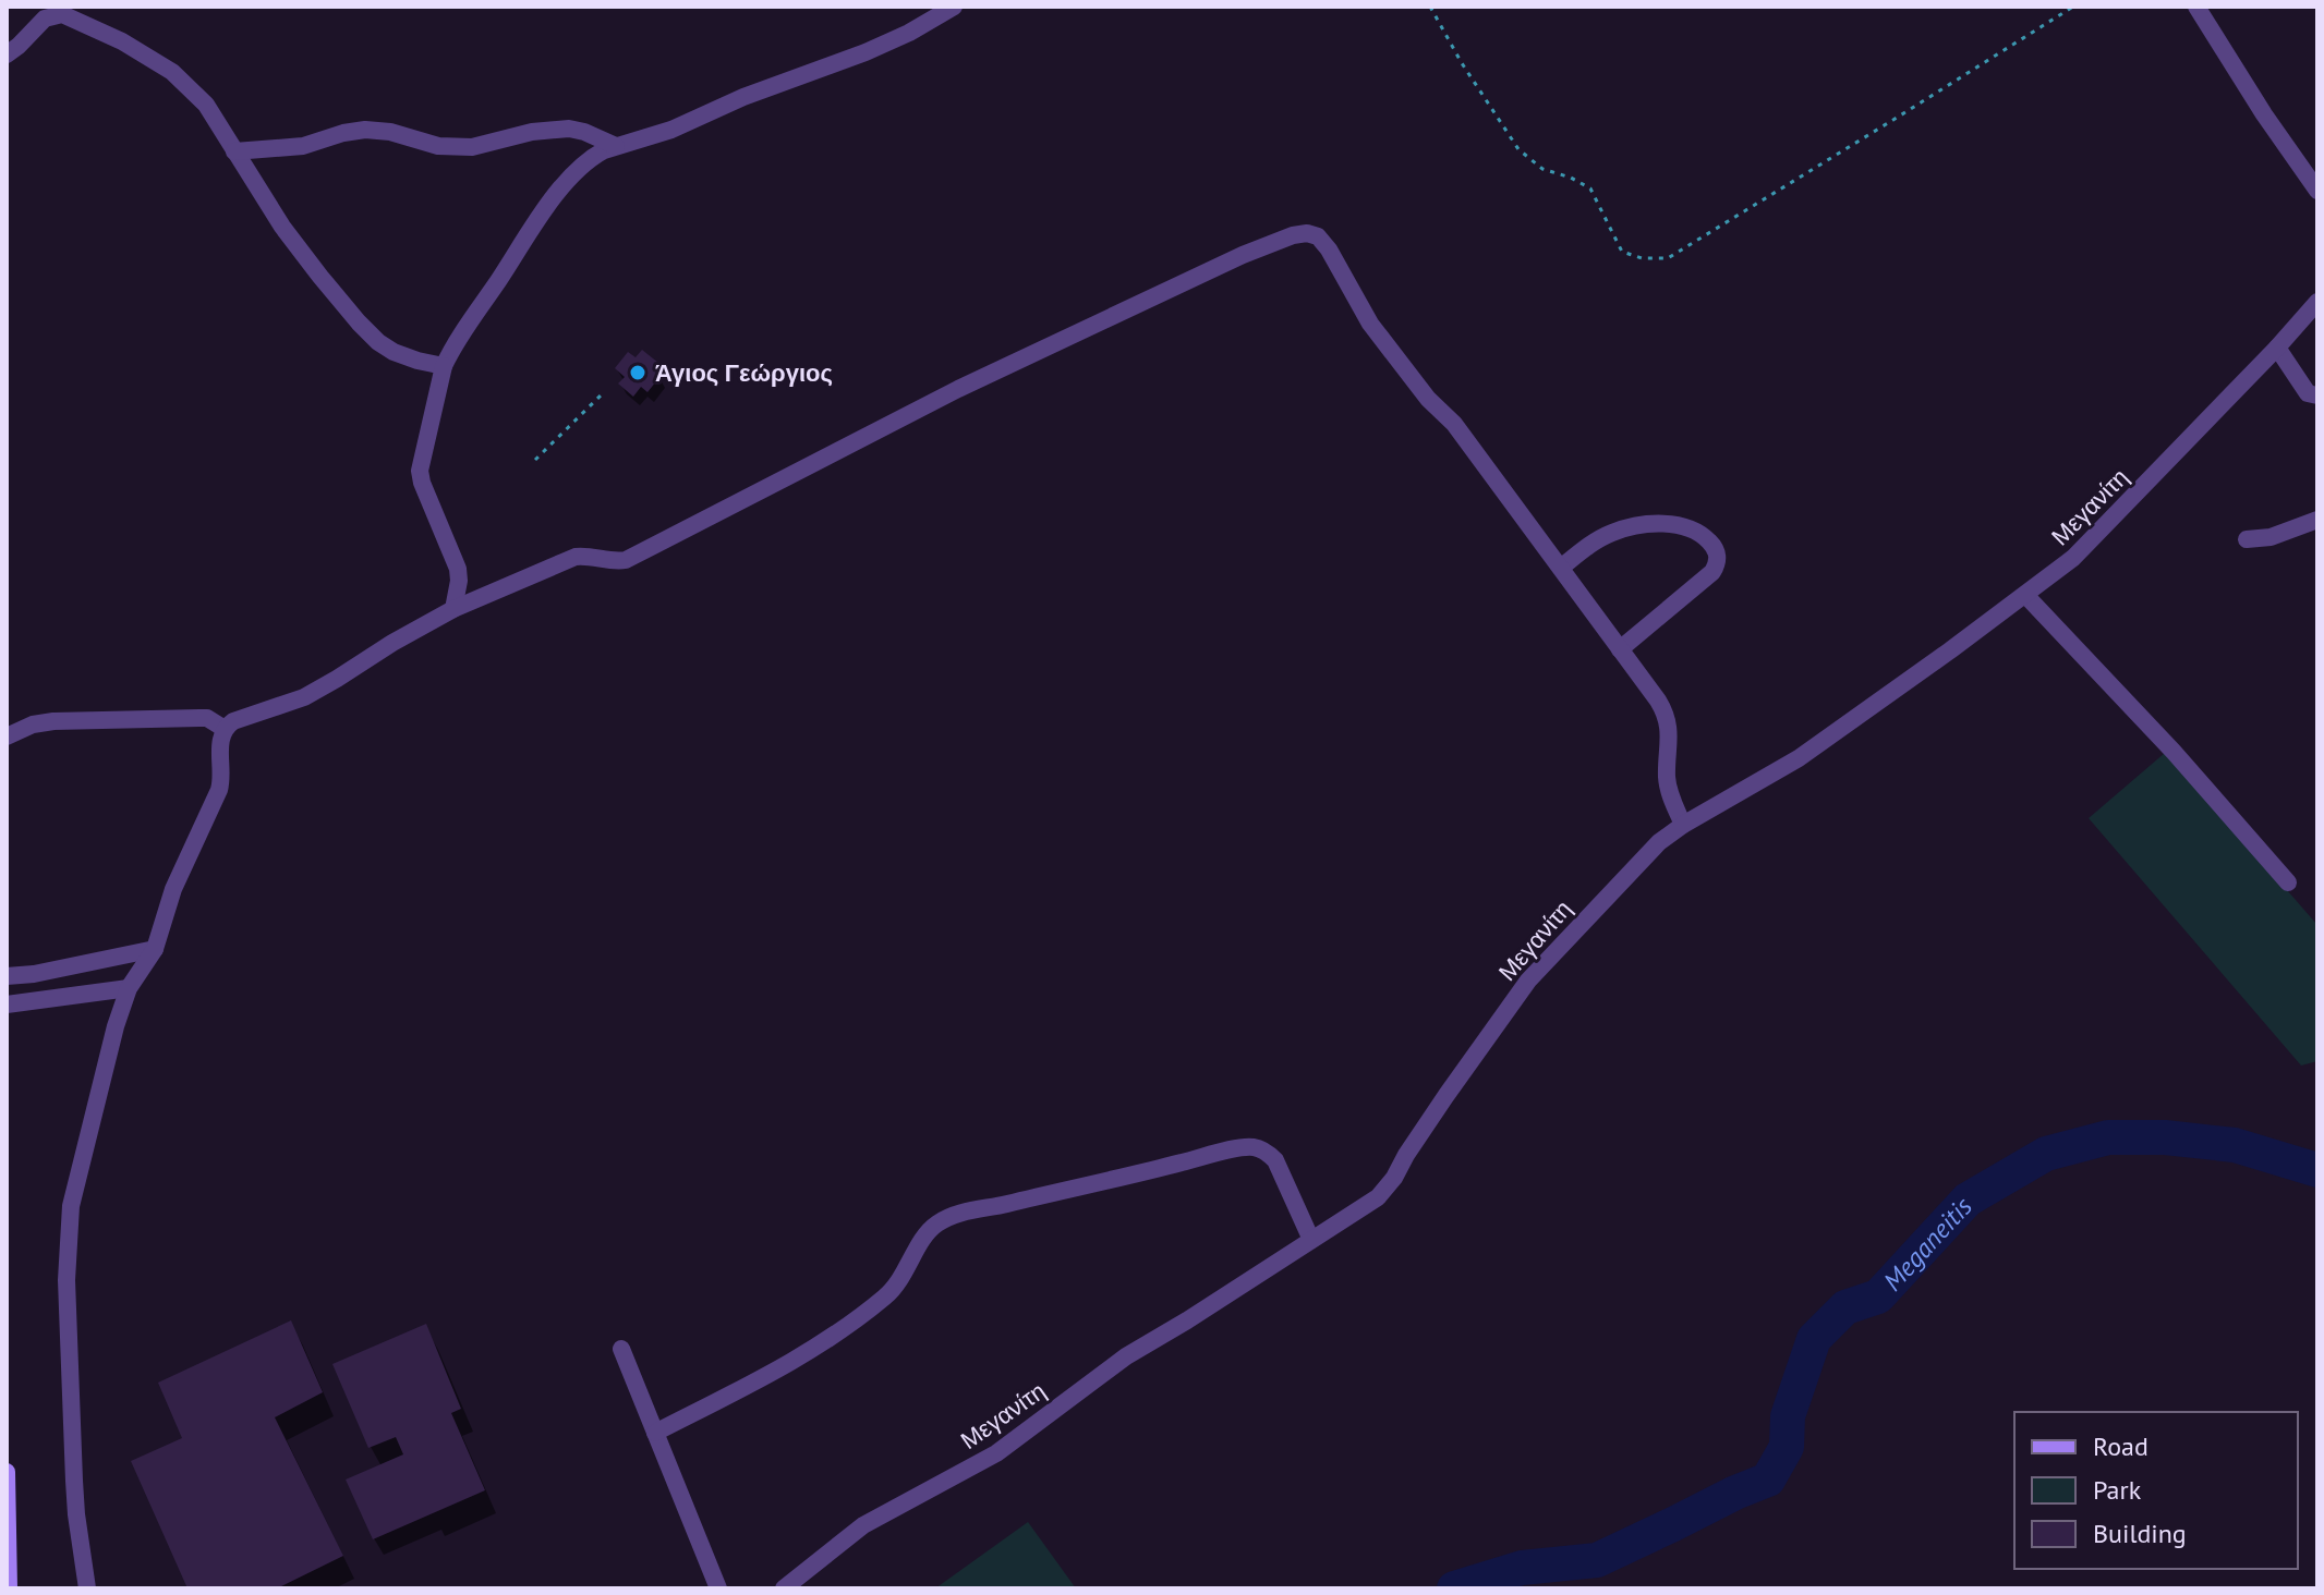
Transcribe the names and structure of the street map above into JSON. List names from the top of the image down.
{
  "streets": {
    "street": ["Μεγανίτη"]
  },
  "water": ["Meganeitis"],
  "places": ["Άγιος Γεώργιος"],
  "legend": ["Road", "Park", "Building"]
}
